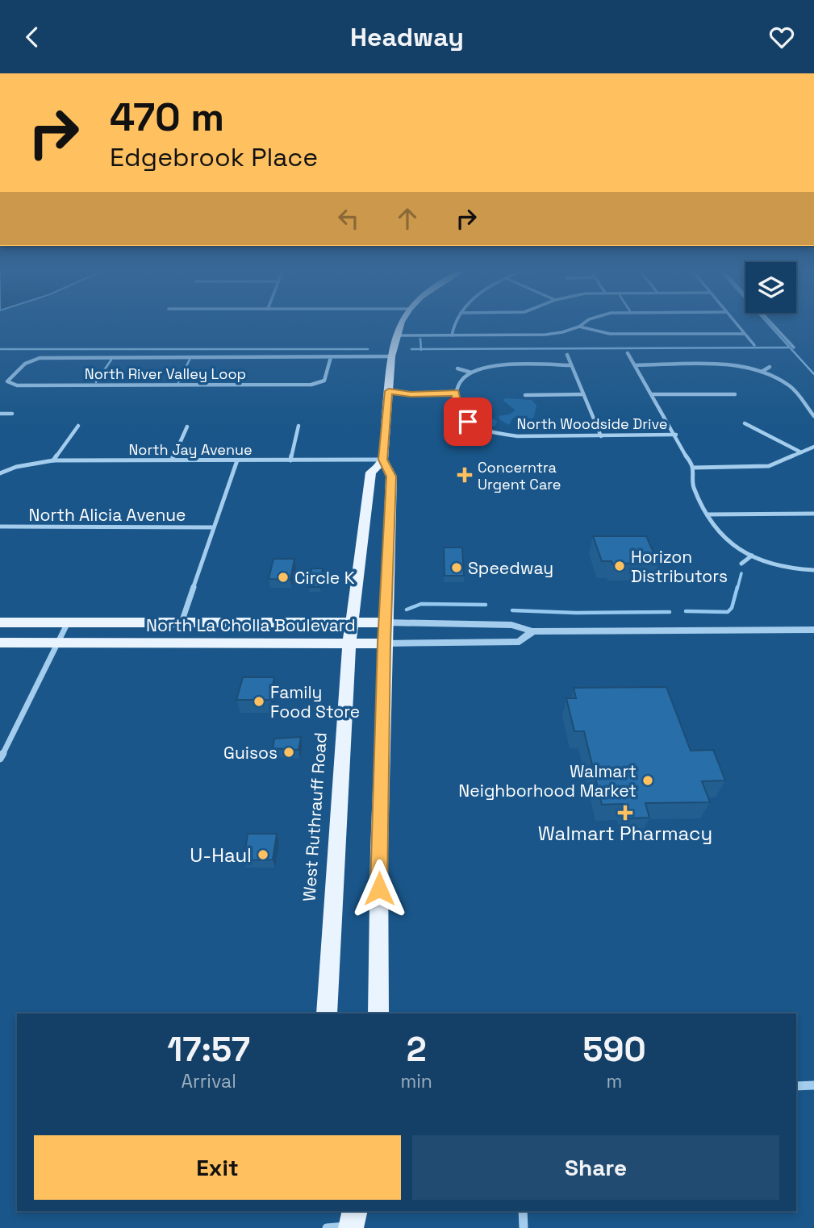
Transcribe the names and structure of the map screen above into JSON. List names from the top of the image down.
{
  "streets": {
    "main road": ["North La Cholla Boulevard", "West Ruthrauff Road"],
    "street": [
      "North River Valley Loop",
      "North Woodside Drive",
      "North Jay Avenue",
      "North Alicia Avenue"
    ]
  },
  "crossings": [
    ["North Jay Avenue", "West Ruthrauff Road"],
    ["North La Cholla Boulevard", "West Ruthrauff Road"]
  ],
  "places": {
    "health": ["Concerntra Urgent Care", "Walmart Pharmacy"],
    "other": [
      "Horizon Distributors",
      "Speedway",
      "Circle K",
      "Family Food Store",
      "Guisos",
      "Walmart Neighborhood Market",
      "U-Haul"
    ]
  },
  "page": {
    "header": "Headway",
    "turn": ["470 m", "Edgebrook Place"],
    "eta": [
      "17:57",
      "Arrival",
      "2",
      "min",
      "590",
      "m"
    ],
    "buttons": ["Exit", "Share"]
  }
}
